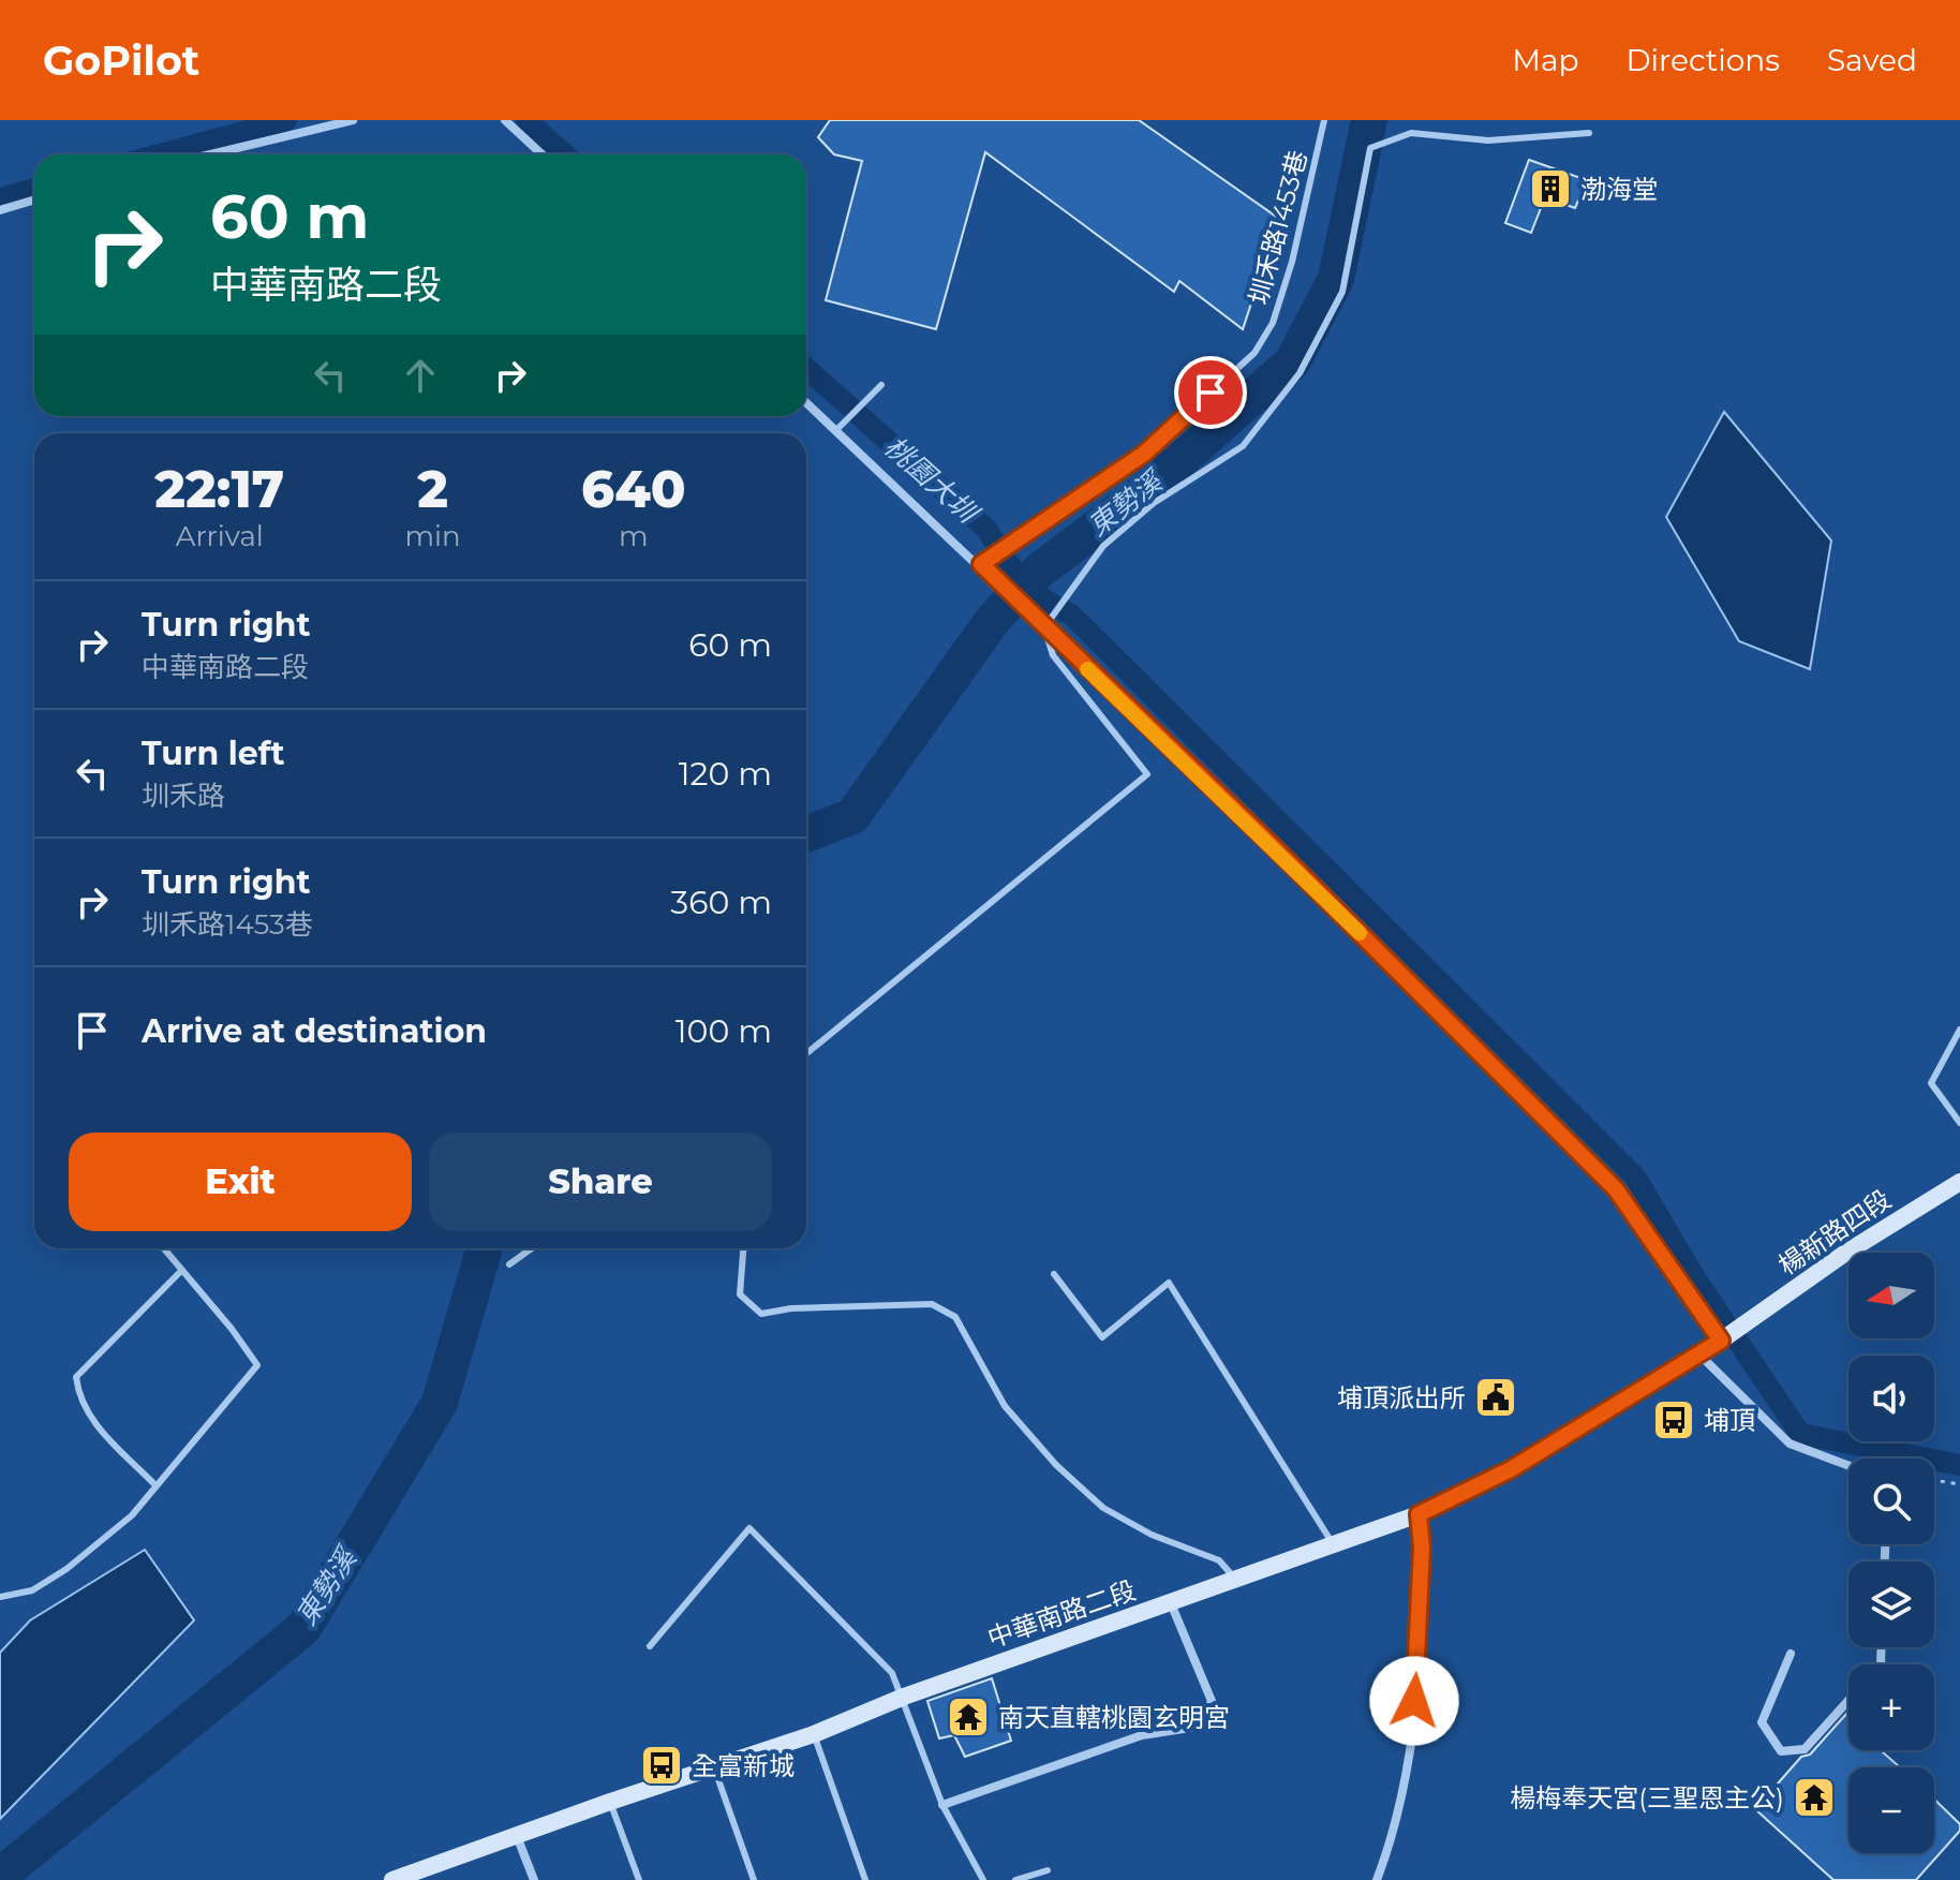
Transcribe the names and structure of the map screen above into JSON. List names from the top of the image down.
{
  "streets": {
    "main road": ["楊新路四段", "中華南路二段"],
    "lane": ["圳禾路1453巷"]
  },
  "crossings": [
    ["楊新路四段", "中華南路二段"]
  ],
  "water": ["桃園大圳", "東勢溪"],
  "places": {
    "building": ["渤海堂"],
    "public building": ["埔頂派出所"],
    "bus stop": ["埔頂", "全富新城"],
    "temple": ["南天直轄桃園玄明宮", "楊梅奉天宮(三聖恩主公)"]
  },
  "north": "left",
  "page": {
    "header": "GoPilot",
    "nav": ["Map", "Directions", "Saved"],
    "turn": ["60 m", "中華南路二段"],
    "eta": [
      "22:17",
      "Arrival",
      "2",
      "min",
      "640",
      "m"
    ],
    "list": [
      {
        "name": "Turn right",
        "note": "中華南路二段",
        "value": "60 m"
      },
      {
        "name": "Turn left",
        "note": "圳禾路",
        "value": "120 m"
      },
      {
        "name": "Turn right",
        "note": "圳禾路1453巷",
        "value": "360 m"
      },
      {
        "name": "Arrive at destination",
        "value": "100 m"
      }
    ],
    "buttons": ["Exit", "Share"],
    "map_buttons": ["+", "−"]
  }
}
